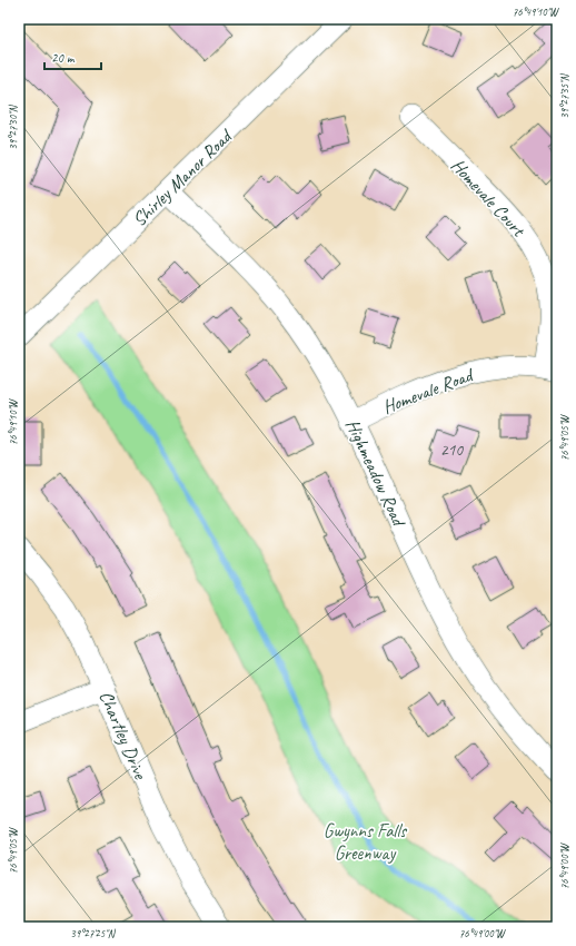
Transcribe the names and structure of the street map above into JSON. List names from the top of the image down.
{
  "streets": {
    "street": [
      "Shirley Manor Road",
      "Homevale Court",
      "Homevale Road",
      "Highmeadow Road",
      "Chartley Drive"
    ]
  },
  "crossings": [
    ["Shirley Manor Road", "Highmeadow Road"],
    ["Homevale Court", "Homevale Road"],
    ["Homevale Road", "Highmeadow Road"]
  ],
  "parks": ["Gwynns Falls Greenway"],
  "house_numbers": ["210"],
  "scale_bar": "20 m",
  "coordinates": [
    "76°49'10\"W",
    "39°27'35\"N",
    "39°27'30\"N",
    "76°49'05\"W",
    "76°49'00\"W",
    "39°27'25\"N"
  ]
}
